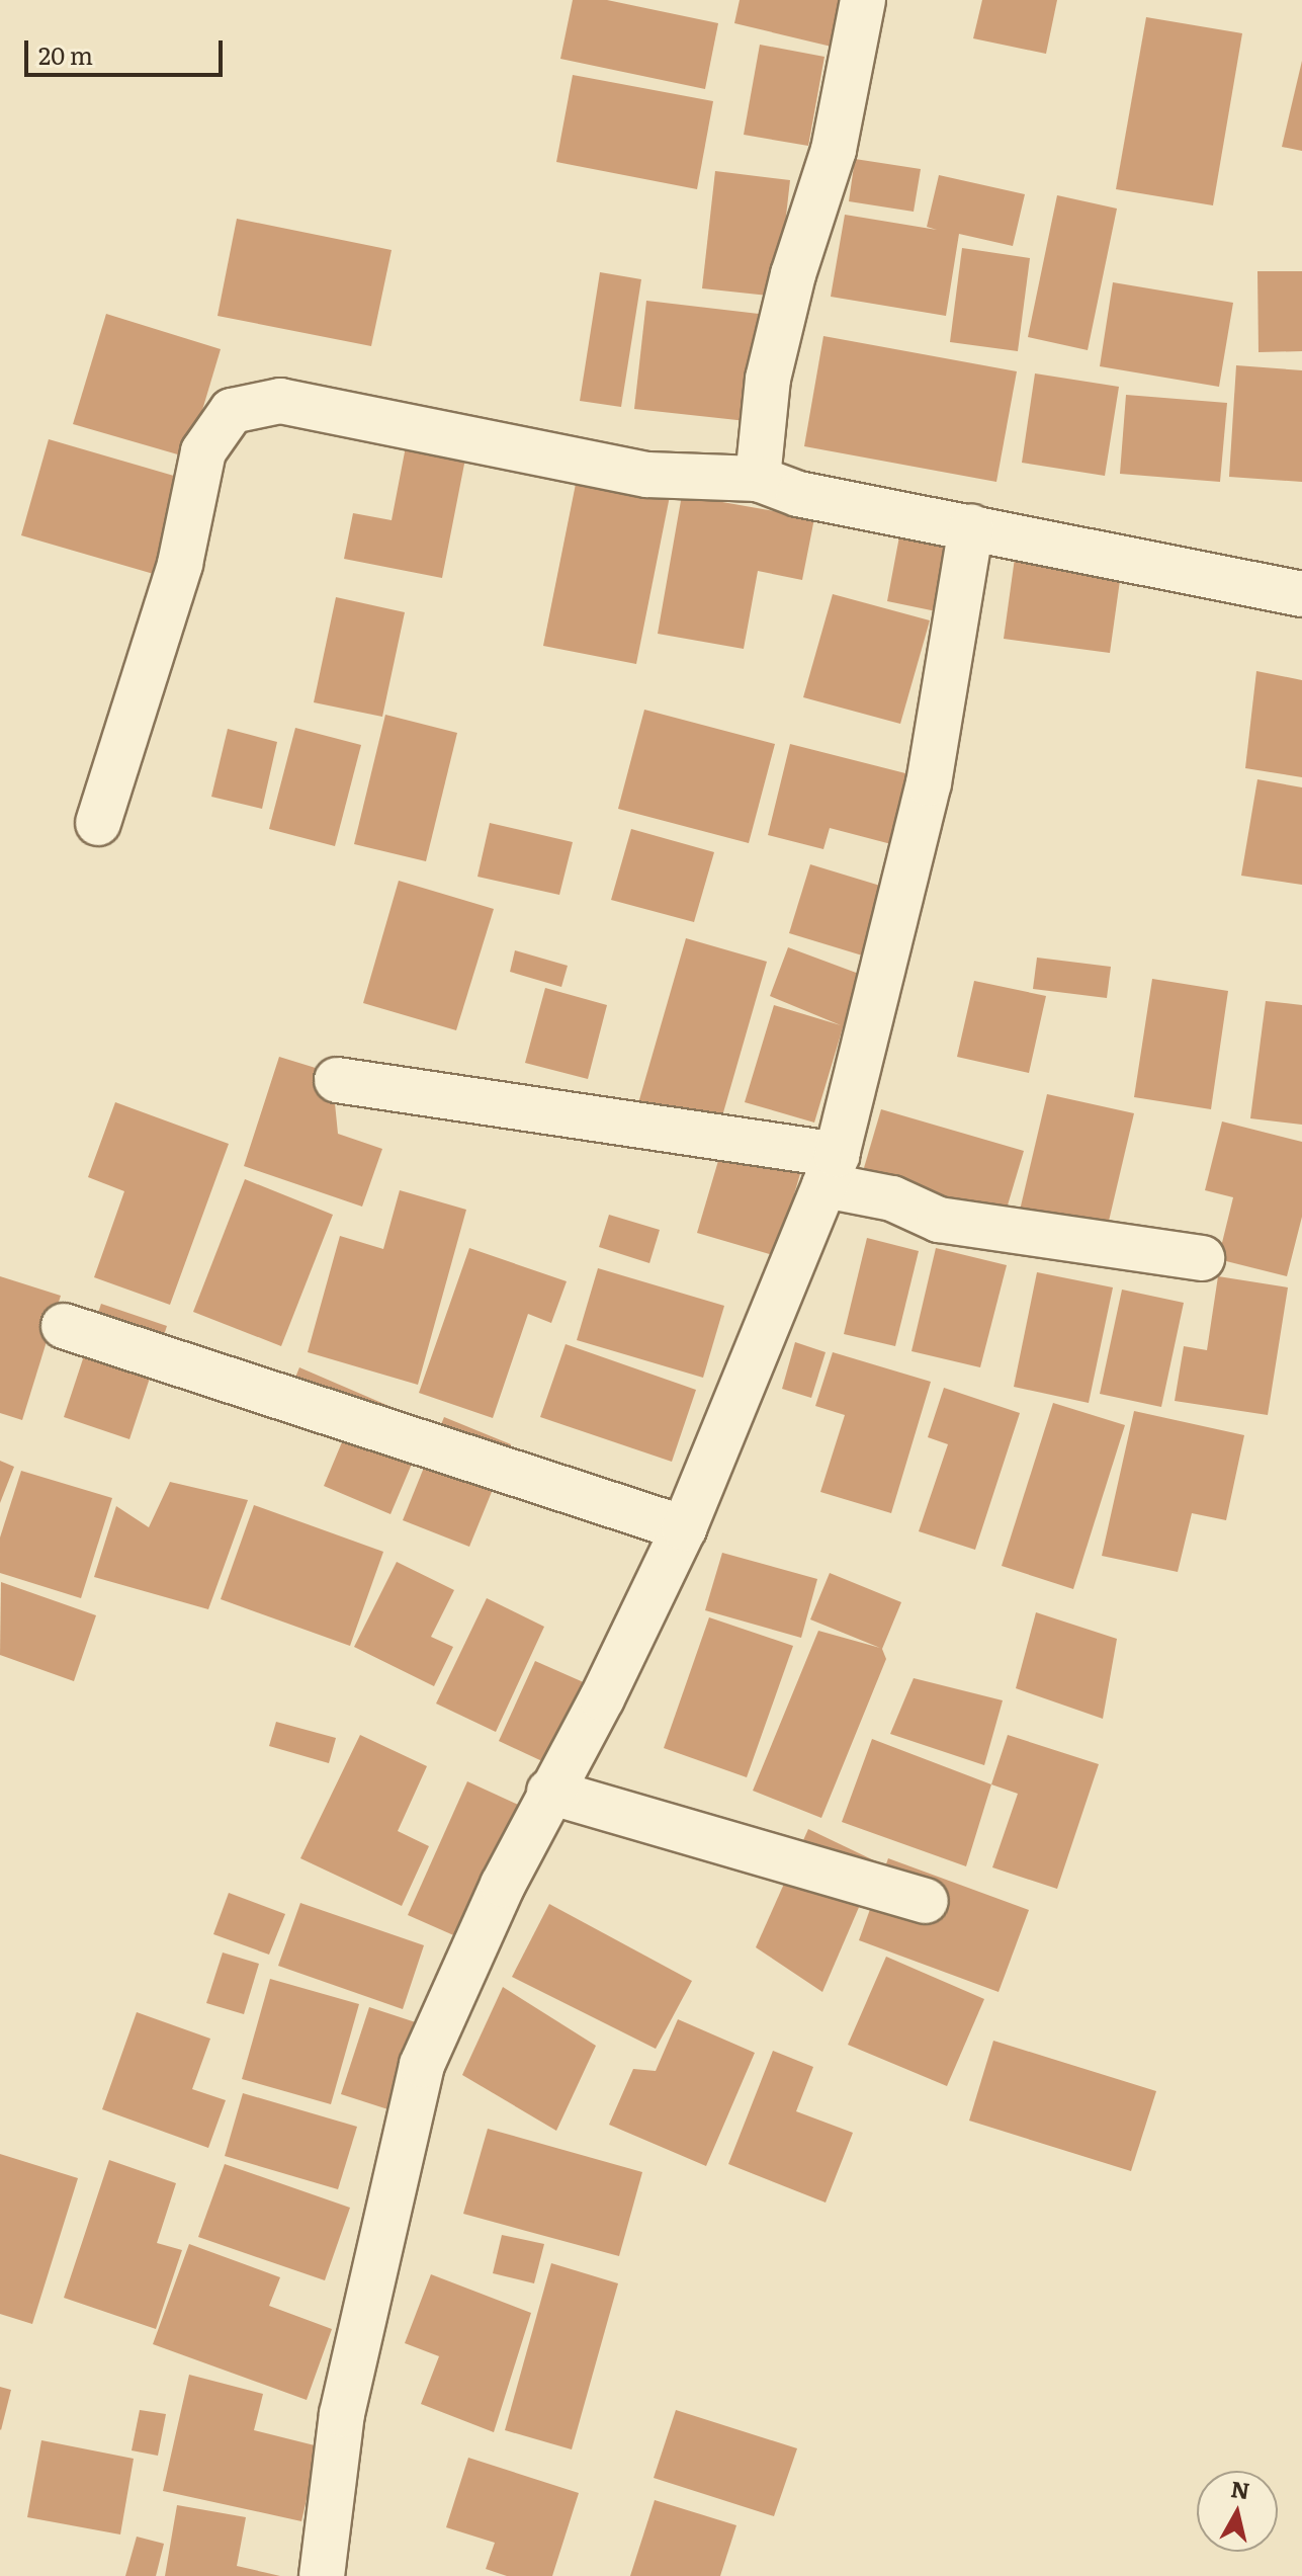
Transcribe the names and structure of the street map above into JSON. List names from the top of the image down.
{
  "scale_bar": "20 m",
  "north": "top"
}
